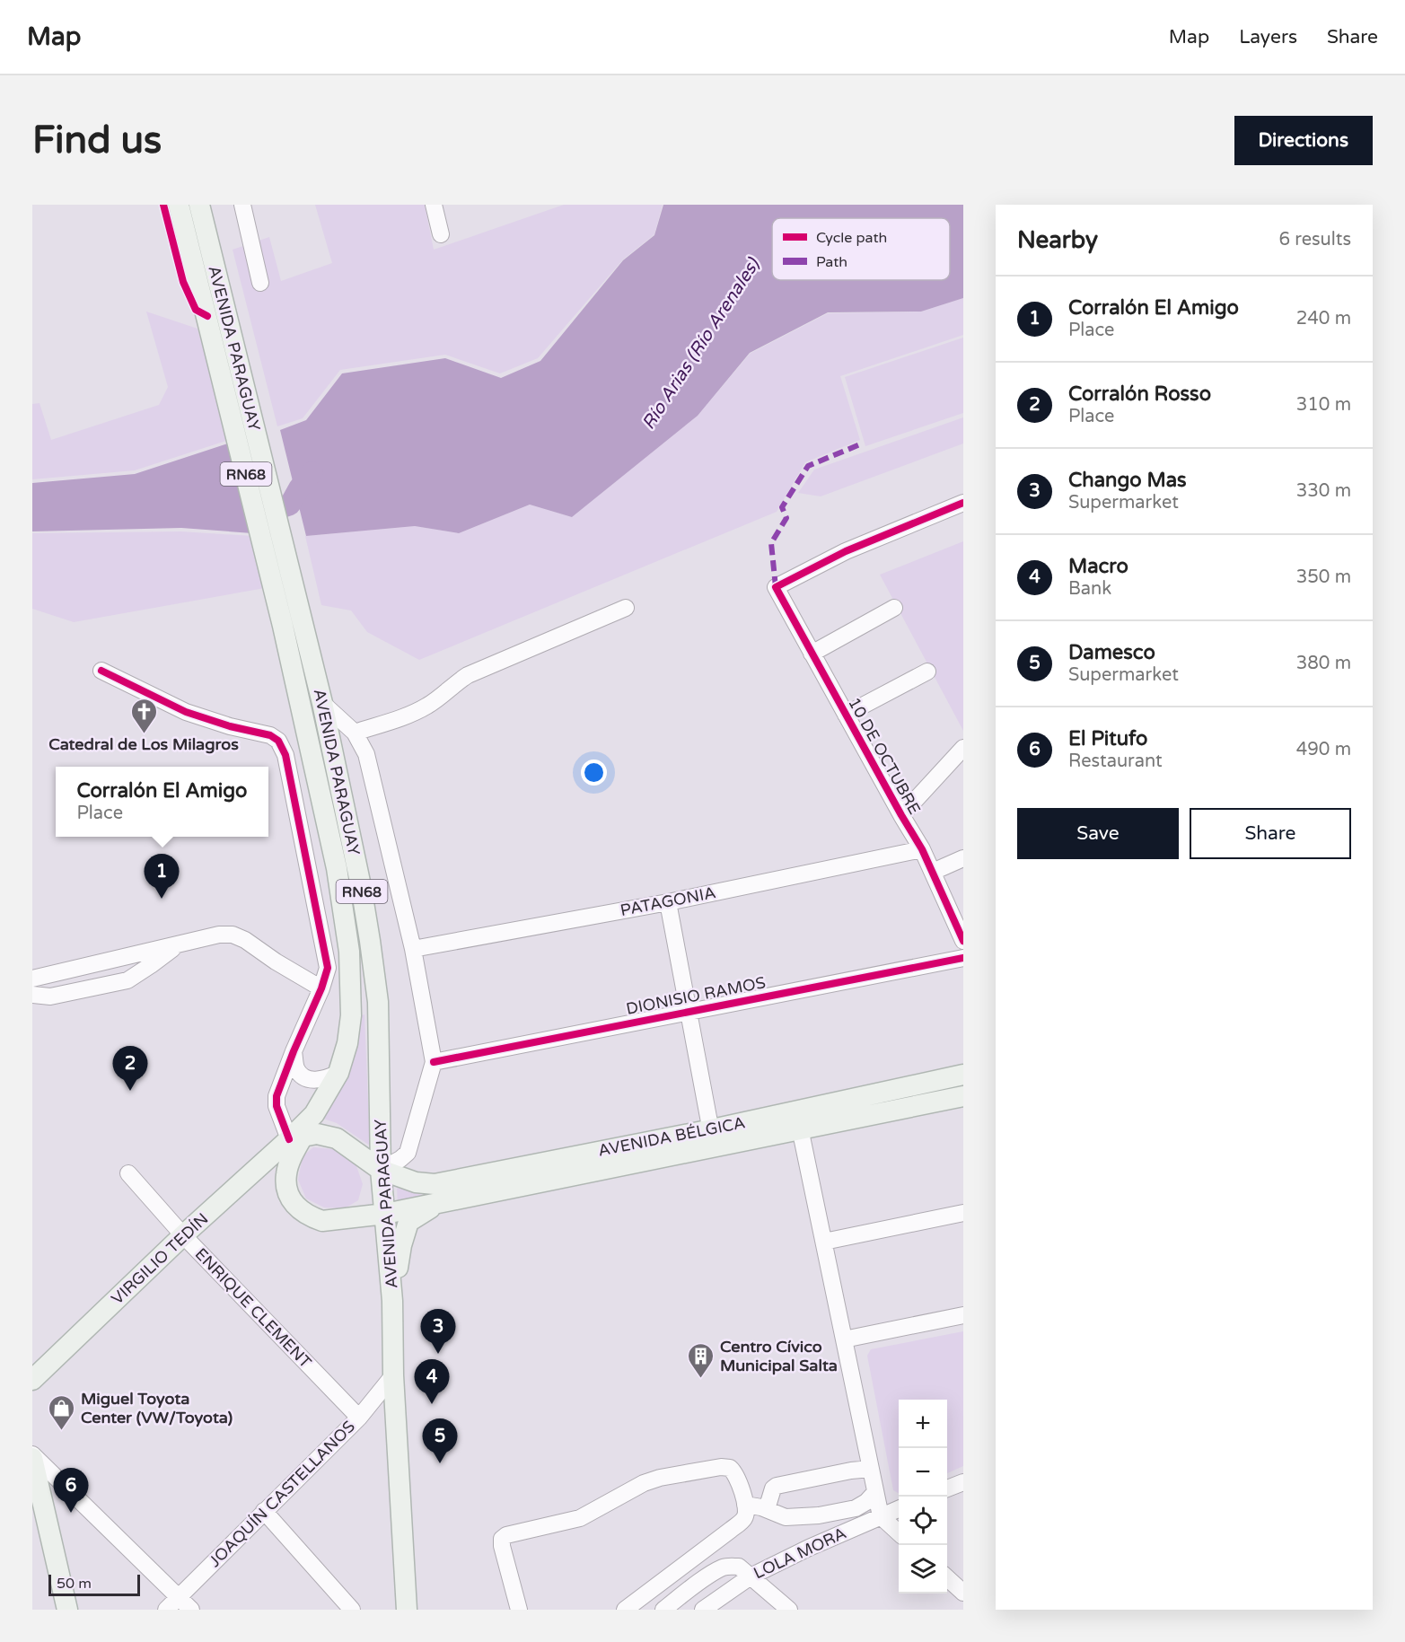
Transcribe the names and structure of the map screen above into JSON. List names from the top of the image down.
{
  "streets": {
    "main road": [
      "AVENIDA PARAGUAY",
      "RN68",
      "AVENIDA BÉLGICA",
      "VIRGILIO TEDÍN"
    ],
    "street": [
      "10 DE OCTUBRE",
      "PATAGONIA",
      "DIONISIO RAMOS",
      "ENRIQUE CLEMENT",
      "JOAQUÍN CASTELLANOS",
      "LOLA MORA"
    ]
  },
  "crossings": [
    ["AVENIDA PARAGUAY", "AVENIDA BÉLGICA"],
    ["AVENIDA PARAGUAY", "VIRGILIO TEDÍN"],
    ["AVENIDA PARAGUAY", "JOAQUÍN CASTELLANOS"],
    ["10 DE OCTUBRE", "PATAGONIA"],
    ["AVENIDA BÉLGICA", "VIRGILIO TEDÍN"],
    ["VIRGILIO TEDÍN", "ENRIQUE CLEMENT"],
    ["ENRIQUE CLEMENT", "JOAQUÍN CASTELLANOS"]
  ],
  "water": ["Río Arias (Río Arenales)"],
  "places": {
    "church": ["Catedral de Los Milagros"],
    "building": ["Centro Cívico Municipal Salta"],
    "shop": ["Miguel Toyota Center (VW/Toyota)"]
  },
  "legend": ["Cycle path", "Path"],
  "scale_bar": "50 m",
  "page": {
    "header": "Map",
    "nav": ["Map", "Layers", "Share"],
    "buttons": [
      "Directions",
      ["Save", "Share"]
    ],
    "title": "Find us",
    "heading": ["Nearby", "6 results"],
    "list": [
      {
        "mark": "1",
        "name": "Corralón El Amigo",
        "note": "Place",
        "value": "240 m"
      },
      {
        "mark": "2",
        "name": "Corralón Rosso",
        "note": "Place",
        "value": "310 m"
      },
      {
        "mark": "3",
        "name": "Chango Mas",
        "note": "Supermarket",
        "value": "330 m"
      },
      {
        "mark": "4",
        "name": "Macro",
        "note": "Bank",
        "value": "350 m"
      },
      {
        "mark": "5",
        "name": "Damesco",
        "note": "Supermarket",
        "value": "380 m"
      },
      {
        "mark": "6",
        "name": "El Pitufo",
        "note": "Restaurant",
        "value": "490 m"
      }
    ],
    "popup": ["Corralón El Amigo", "Place"],
    "pins": [
      "1",
      "2",
      "3",
      "4",
      "5",
      "6"
    ],
    "map_buttons": ["+", "−"],
    "scale": "50 m"
  }
}
